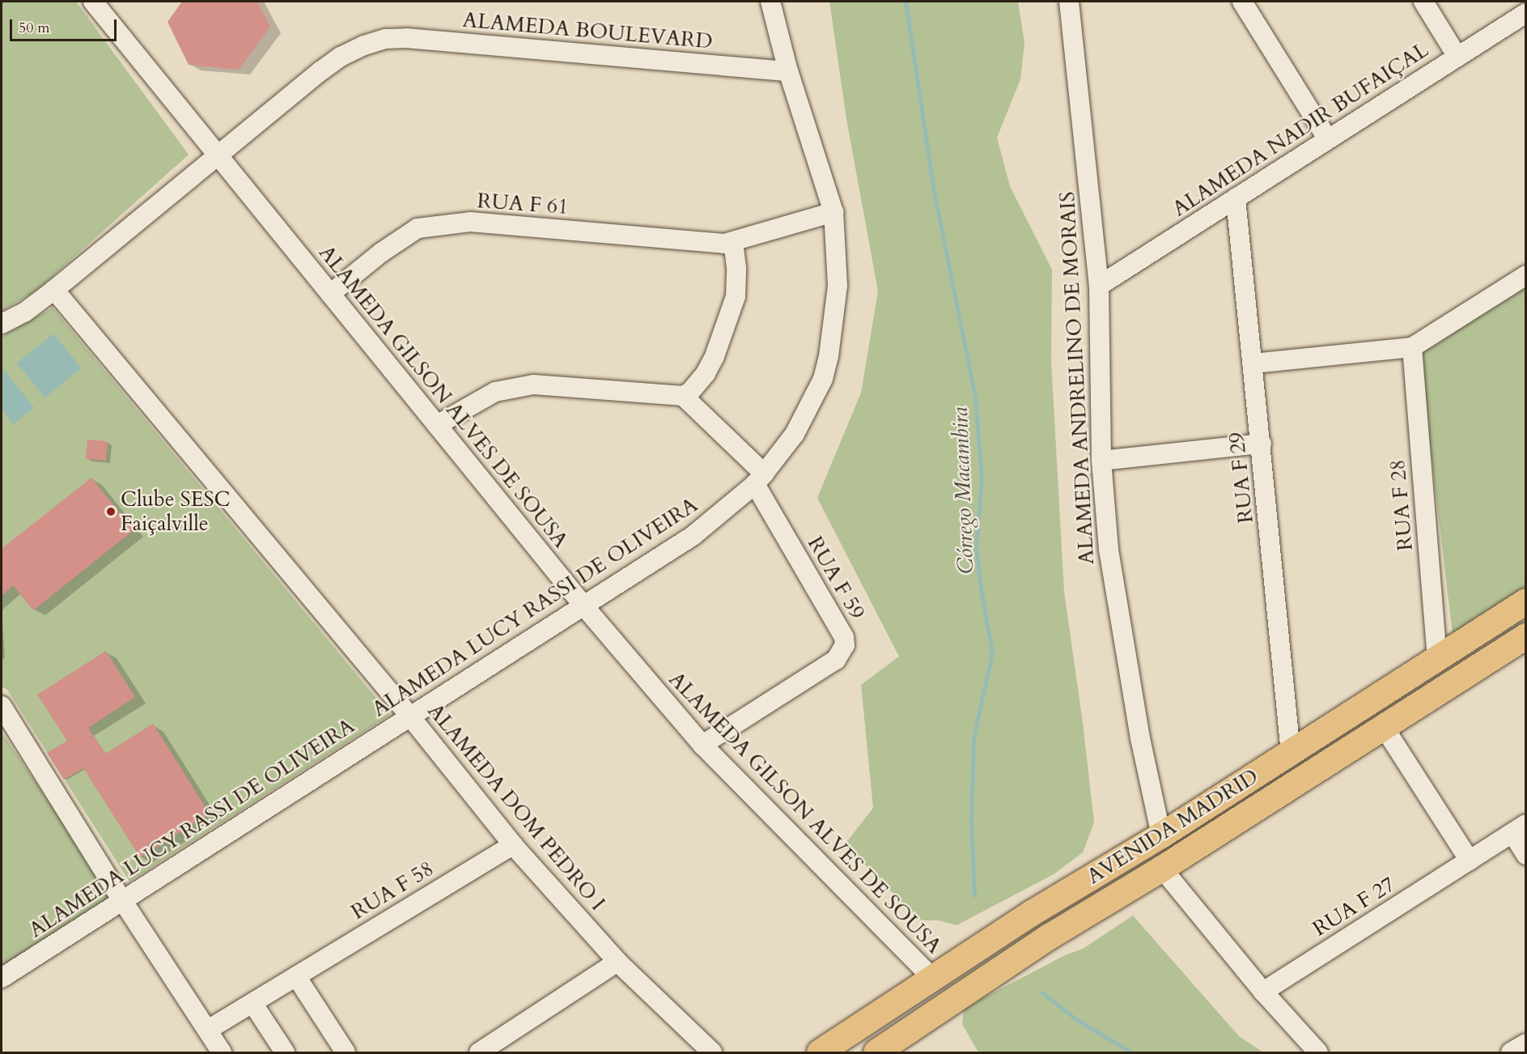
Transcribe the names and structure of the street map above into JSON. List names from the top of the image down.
{
  "streets": {
    "main road": ["AVENIDA MADRID"],
    "street": [
      "ALAMEDA BOULEVARD",
      "ALAMEDA NADIR BUFAIÇAL",
      "RUA F 61",
      "ALAMEDA ANDRELINO DE MORAIS",
      "ALAMEDA GILSON ALVES DE SOUSA",
      "RUA F 29",
      "RUA F 28",
      "RUA F 59",
      "ALAMEDA LUCY RASSI DE OLIVEIRA",
      "ALAMEDA DOM PEDRO I",
      "RUA F 58",
      "RUA F 27"
    ]
  },
  "crossings": [
    ["ALAMEDA BOULEVARD", "ALAMEDA GILSON ALVES DE SOUSA"],
    ["ALAMEDA BOULEVARD", "ALAMEDA LUCY RASSI DE OLIVEIRA"],
    ["ALAMEDA BOULEVARD", "ALAMEDA DOM PEDRO I"],
    ["ALAMEDA NADIR BUFAIÇAL", "ALAMEDA ANDRELINO DE MORAIS"],
    ["ALAMEDA NADIR BUFAIÇAL", "RUA F 29"],
    ["RUA F 61", "ALAMEDA GILSON ALVES DE SOUSA"],
    ["RUA F 61", "ALAMEDA LUCY RASSI DE OLIVEIRA"],
    ["ALAMEDA ANDRELINO DE MORAIS", "AVENIDA MADRID"],
    ["ALAMEDA GILSON ALVES DE SOUSA", "RUA F 59"],
    ["ALAMEDA GILSON ALVES DE SOUSA", "ALAMEDA LUCY RASSI DE OLIVEIRA"],
    ["ALAMEDA GILSON ALVES DE SOUSA", "AVENIDA MADRID"],
    ["RUA F 29", "AVENIDA MADRID"],
    ["RUA F 28", "AVENIDA MADRID"],
    ["RUA F 59", "ALAMEDA LUCY RASSI DE OLIVEIRA"],
    ["ALAMEDA LUCY RASSI DE OLIVEIRA", "ALAMEDA DOM PEDRO I"],
    ["ALAMEDA DOM PEDRO I", "RUA F 58"]
  ],
  "water": ["Córrego Macambira"],
  "places": ["Clube SESC Faiçalville"],
  "scale_bar": "50 m"
}
